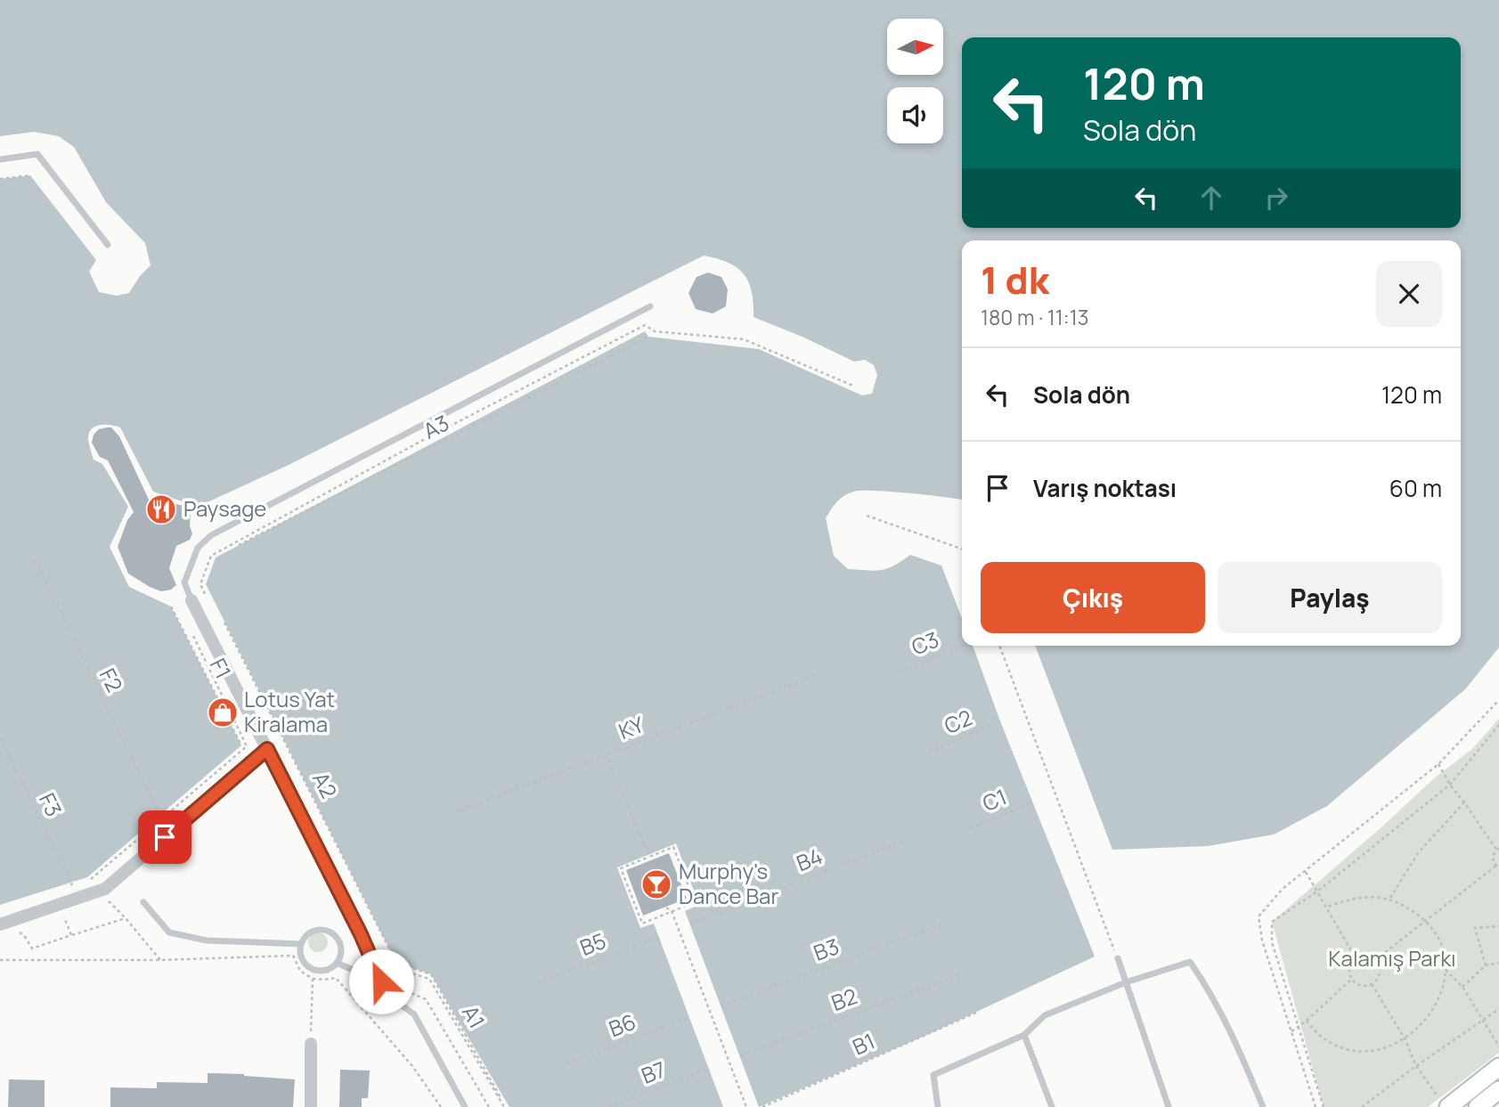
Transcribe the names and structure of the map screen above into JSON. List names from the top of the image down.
{
  "streets": {
    "path": [
      "A3",
      "C3",
      "F1",
      "F2",
      "C2",
      "KY",
      "A2",
      "C1",
      "F3",
      "B4",
      "B5",
      "B3",
      "B2",
      "A1",
      "B6",
      "B1",
      "B7"
    ]
  },
  "crossings": [
    ["A2", "A1"]
  ],
  "parks": ["Kalamış Parkı"],
  "places": {
    "restaurant": ["Paysage"],
    "shop": ["Lotus Yat Kiralama"],
    "bar": ["Murphy's Dance Bar"]
  },
  "north": "right",
  "page": {
    "turn": ["120 m", "Sola dön"],
    "heading": ["1 dk", "180 m · 11:13"],
    "list": [
      {
        "name": "Sola dön",
        "value": "120 m"
      },
      {
        "name": "Varış noktası",
        "value": "60 m"
      }
    ],
    "buttons": ["Çıkış", "Paylaş"]
  }
}
